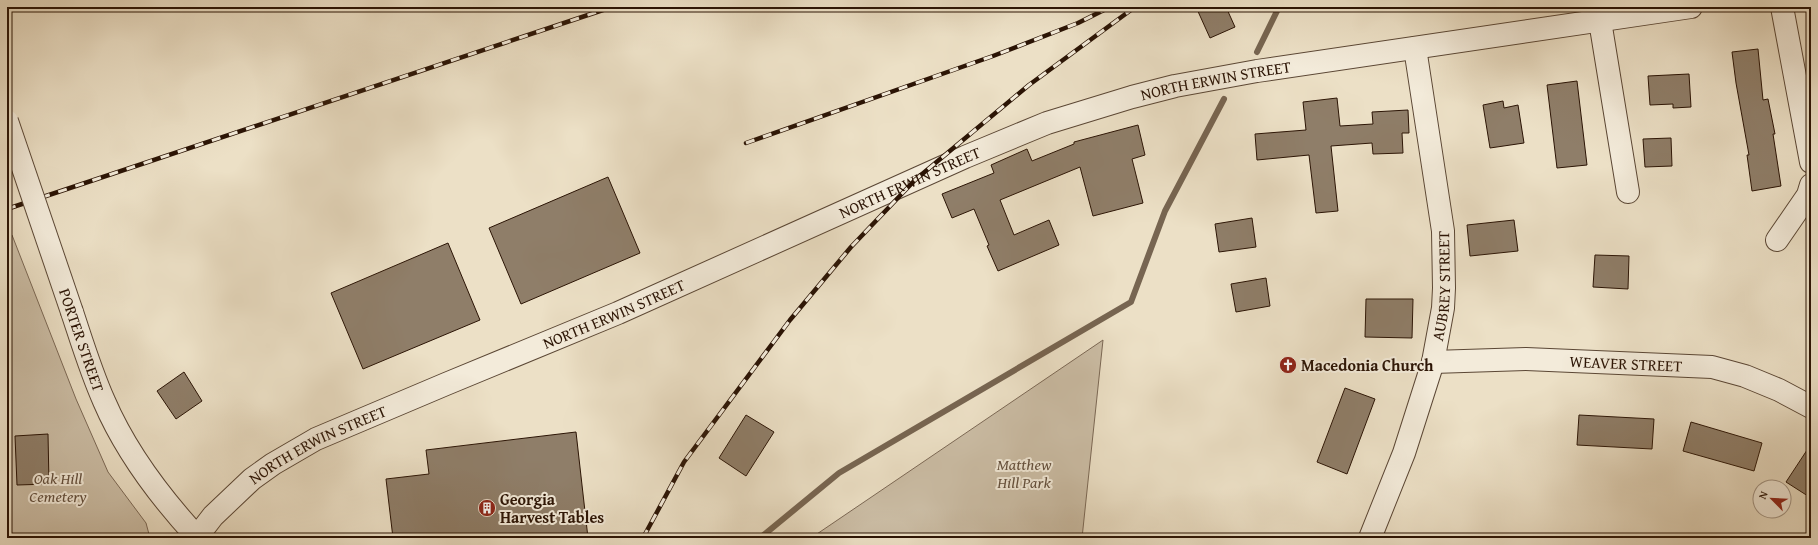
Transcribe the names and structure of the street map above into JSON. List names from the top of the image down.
{
  "streets": {
    "street": [
      "NORTH ERWIN STREET",
      "AUBREY STREET",
      "PORTER STREET",
      "WEAVER STREET"
    ]
  },
  "crossings": [
    ["NORTH ERWIN STREET", "AUBREY STREET"],
    ["NORTH ERWIN STREET", "PORTER STREET"],
    ["AUBREY STREET", "WEAVER STREET"]
  ],
  "parks": ["Matthew Hill Park", "Oak Hill Cemetery"],
  "places": {
    "church": ["Macedonia Church"],
    "building": ["Georgia Harvest Tables"]
  },
  "north": "top left"
}
